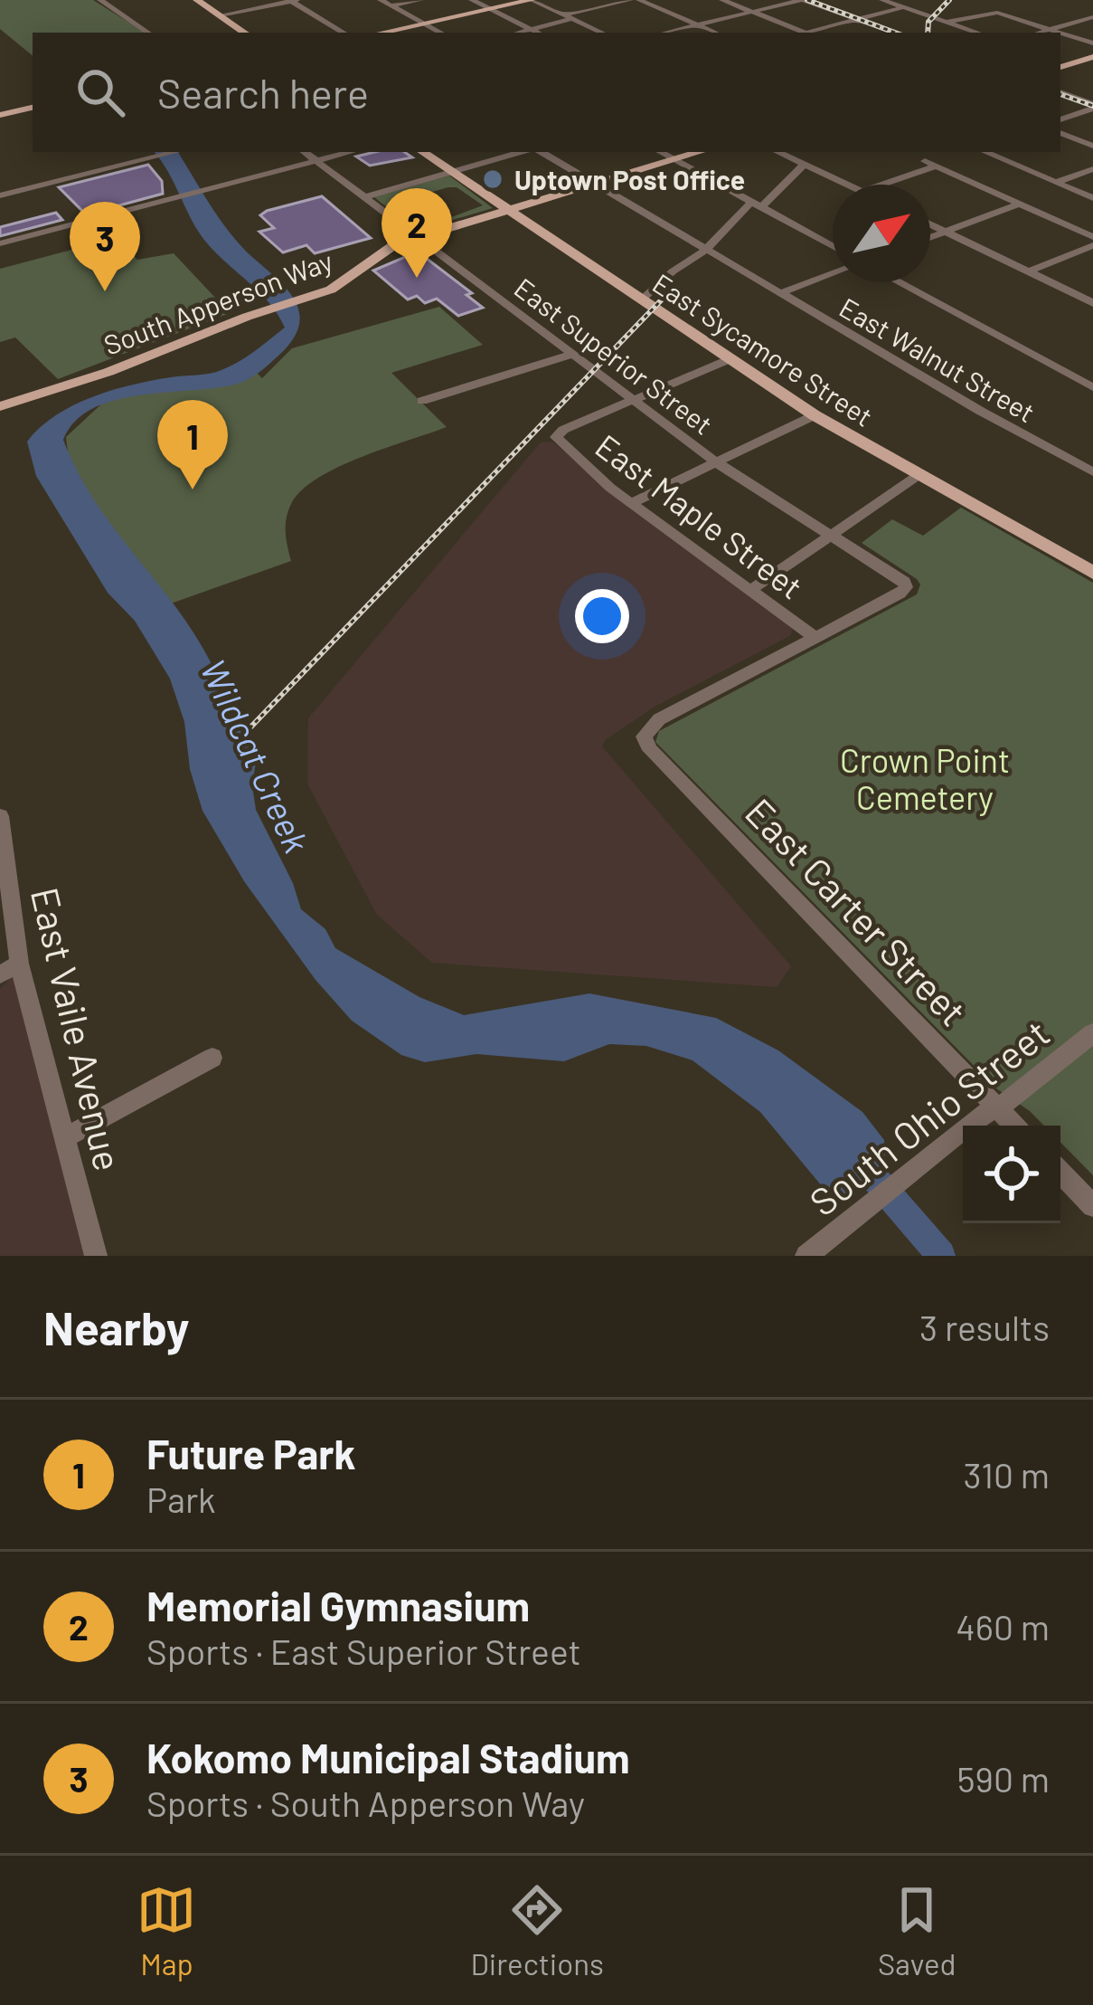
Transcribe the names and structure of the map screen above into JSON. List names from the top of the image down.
{
  "streets": {
    "main road": ["South Apperson Way", "East Sycamore Street"],
    "street": [
      "East Superior Street",
      "East Walnut Street",
      "East Maple Street",
      "East Carter Street",
      "East Vaile Avenue",
      "South Ohio Street"
    ]
  },
  "crossings": [
    ["South Apperson Way", "East Sycamore Street"],
    ["South Apperson Way", "East Superior Street"],
    ["South Apperson Way", "East Walnut Street"],
    ["East Superior Street", "East Maple Street"],
    ["East Superior Street", "East Carter Street"],
    ["East Maple Street", "East Carter Street"],
    ["East Carter Street", "South Ohio Street"]
  ],
  "water": ["Wildcat Creek"],
  "parks": ["Crown Point Cemetery"],
  "places": ["Uptown Post Office"],
  "north": "top right",
  "page": {
    "search": "Search here",
    "pins": ["2", "3", "1"],
    "heading": ["Nearby", "3 results"],
    "list": [
      {
        "mark": "1",
        "name": "Future Park",
        "note": "Park",
        "value": "310 m"
      },
      {
        "mark": "2",
        "name": "Memorial Gymnasium",
        "note": "Sports · East Superior Street",
        "value": "460 m"
      },
      {
        "mark": "3",
        "name": "Kokomo Municipal Stadium",
        "note": "Sports · South Apperson Way",
        "value": "590 m"
      }
    ],
    "nav": ["Map", "Directions", "Saved"]
  }
}
